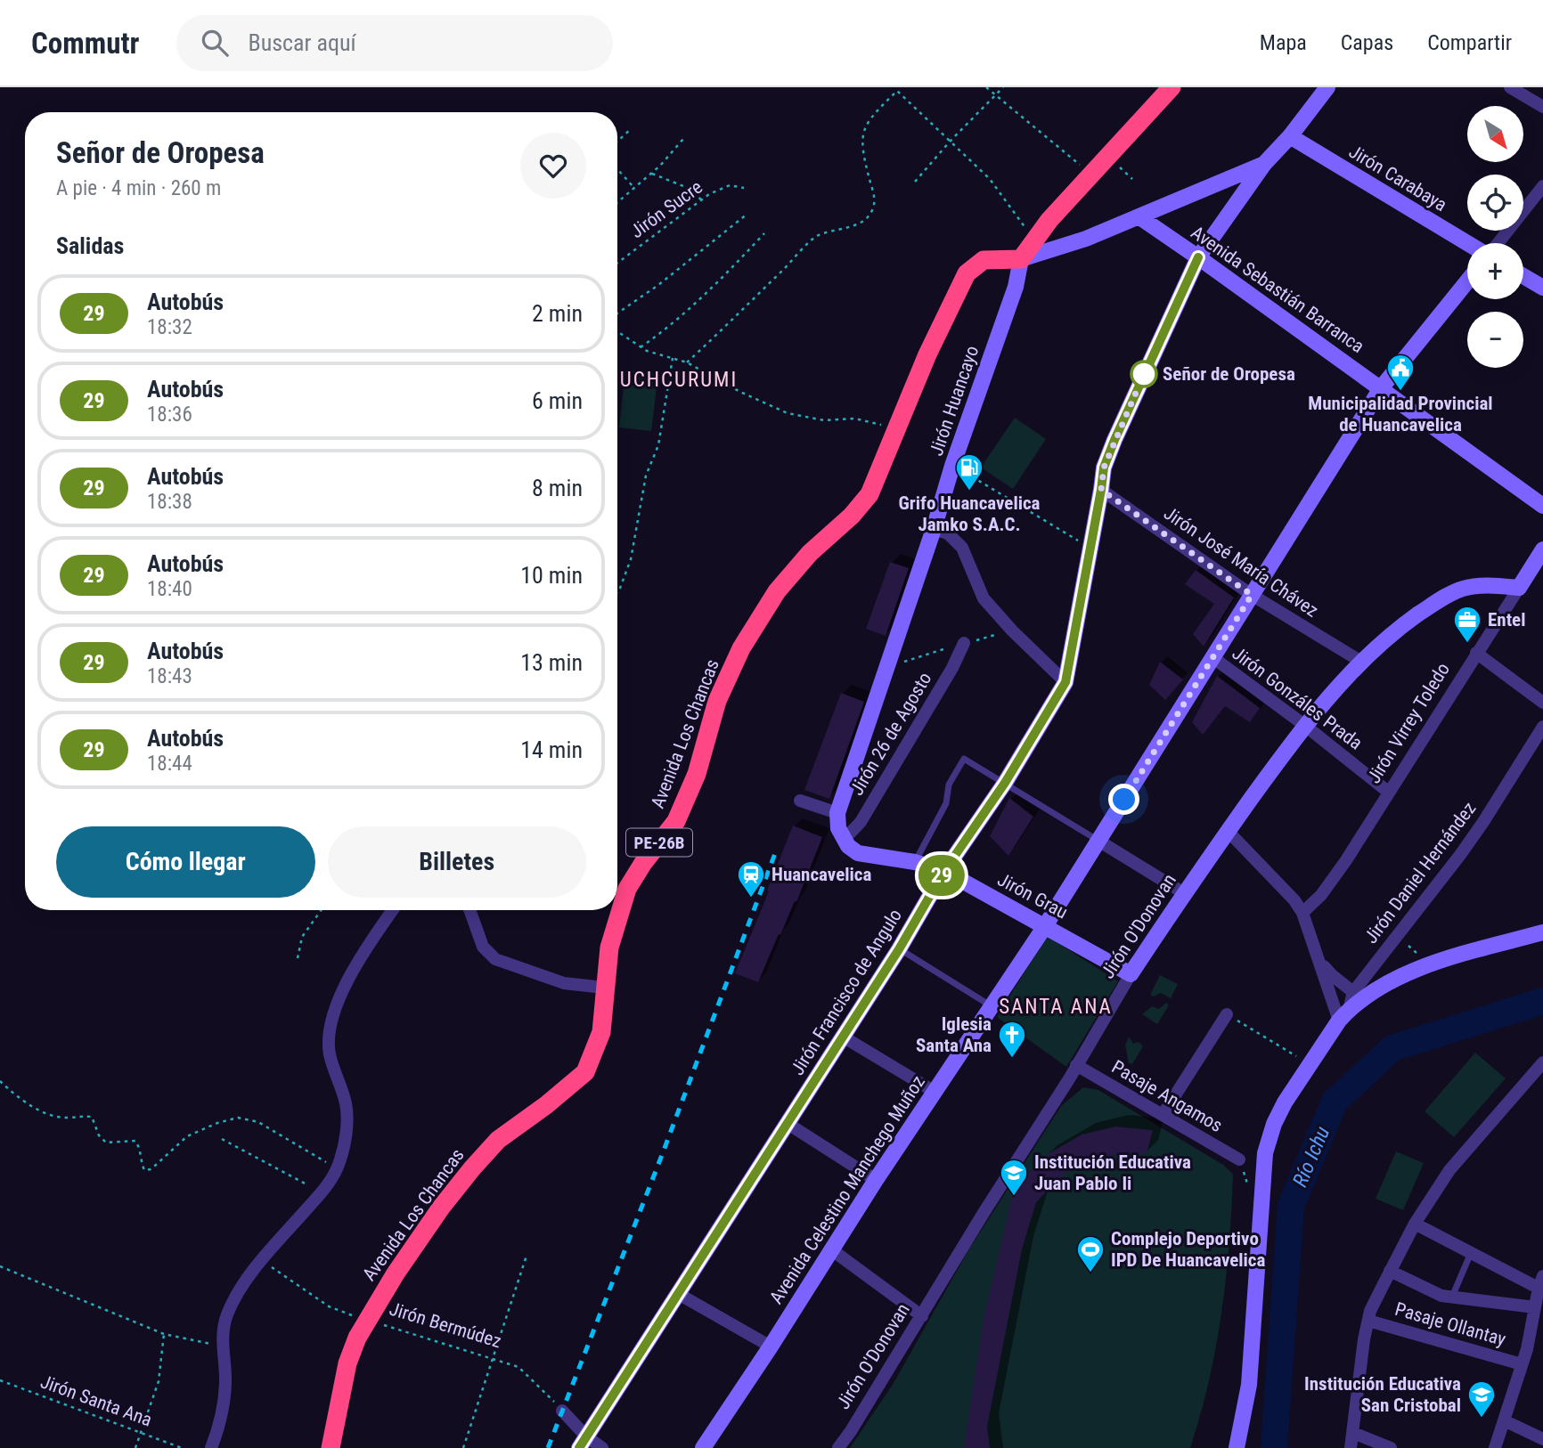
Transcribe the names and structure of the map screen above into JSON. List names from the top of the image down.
{
  "streets": {
    "highway": ["Avenida Los Chancas", "PE-26B"],
    "main road": [
      "Jirón Carabaya",
      "Avenida Sebastián Barranca",
      "Jirón Huancayo",
      "Jirón Virrey Toledo",
      "Jirón Grau",
      "Jirón O'Donovan",
      "Jirón Francisco de Angulo",
      "Avenida Celestino Manchego Muñoz"
    ],
    "street": [
      "Jirón José María Chávez",
      "Jirón Gonzáles Prada",
      "Jirón 26 de Agosto",
      "Jirón Daniel Hernández",
      "Pasaje Angamos",
      "Pasaje Ollantay"
    ],
    "path": ["Jirón Sucre", "Jirón Bermúdez", "Jirón Santa Ana"]
  },
  "crossings": [
    ["Jirón Carabaya", "PE-26B"],
    ["Avenida Sebastián Barranca", "PE-26B"],
    ["Avenida Sebastián Barranca", "Jirón Francisco de Angulo"],
    ["Avenida Sebastián Barranca", "Avenida Celestino Manchego Muñoz"],
    ["Jirón Huancayo", "Avenida Los Chancas"],
    ["Jirón Huancayo", "PE-26B"],
    ["Jirón José María Chávez", "Jirón O'Donovan"],
    ["Jirón José María Chávez", "Jirón Francisco de Angulo"],
    ["Jirón José María Chávez", "Avenida Celestino Manchego Muñoz"],
    ["Jirón Gonzáles Prada", "Jirón Virrey Toledo"],
    ["Jirón Gonzáles Prada", "Jirón O'Donovan"],
    ["Jirón Gonzáles Prada", "Avenida Celestino Manchego Muñoz"],
    ["Jirón Virrey Toledo", "Jirón O'Donovan"],
    ["Avenida Los Chancas", "PE-26B"],
    ["Avenida Los Chancas", "Jirón Bermúdez"],
    ["Jirón 26 de Agosto", "Jirón Grau"],
    ["PE-26B", "Jirón Francisco de Angulo"],
    ["Jirón Grau", "Jirón O'Donovan"],
    ["Jirón Grau", "Jirón Francisco de Angulo"],
    ["Jirón Grau", "Avenida Celestino Manchego Muñoz"],
    ["Jirón O'Donovan", "Pasaje Angamos"]
  ],
  "districts": ["UCHCURUMI", "SANTA ANA"],
  "water": ["Río Ichu"],
  "places": {
    "other": ["Señor de Oropesa"],
    "public building": ["Municipalidad Provincial de Huancavelica"],
    "fuel station": ["Grifo Huancavelica Jamko S.A.C."],
    "office": ["Entel"],
    "station": ["Huancavelica"],
    "church": ["Iglesia Santa Ana"],
    "school or university": ["Institución Educativa Juan Pablo Ii", "Institución Educativa San Cristobal"],
    "sports": ["Complejo Deportivo IPD De Huancavelica"]
  },
  "lines": ["bus line 29"],
  "north": "bottom right",
  "page": {
    "header": "Commutr",
    "search": "Buscar aquí",
    "nav": ["Mapa", "Capas", "Compartir"],
    "on_map": "29",
    "map_buttons": ["+", "−"],
    "heading": [
      ["Señor de Oropesa", "A pie · 4 min · 260 m"],
      "Salidas"
    ],
    "list": [
      {
        "mark": "29",
        "name": "Autobús",
        "note": "18:32",
        "value": "2 min"
      },
      {
        "mark": "29",
        "name": "Autobús",
        "note": "18:36",
        "value": "6 min"
      },
      {
        "mark": "29",
        "name": "Autobús",
        "note": "18:38",
        "value": "8 min"
      },
      {
        "mark": "29",
        "name": "Autobús",
        "note": "18:40",
        "value": "10 min"
      },
      {
        "mark": "29",
        "name": "Autobús",
        "note": "18:43",
        "value": "13 min"
      },
      {
        "mark": "29",
        "name": "Autobús",
        "note": "18:44",
        "value": "14 min"
      }
    ],
    "buttons": ["Cómo llegar", "Billetes"]
  }
}
